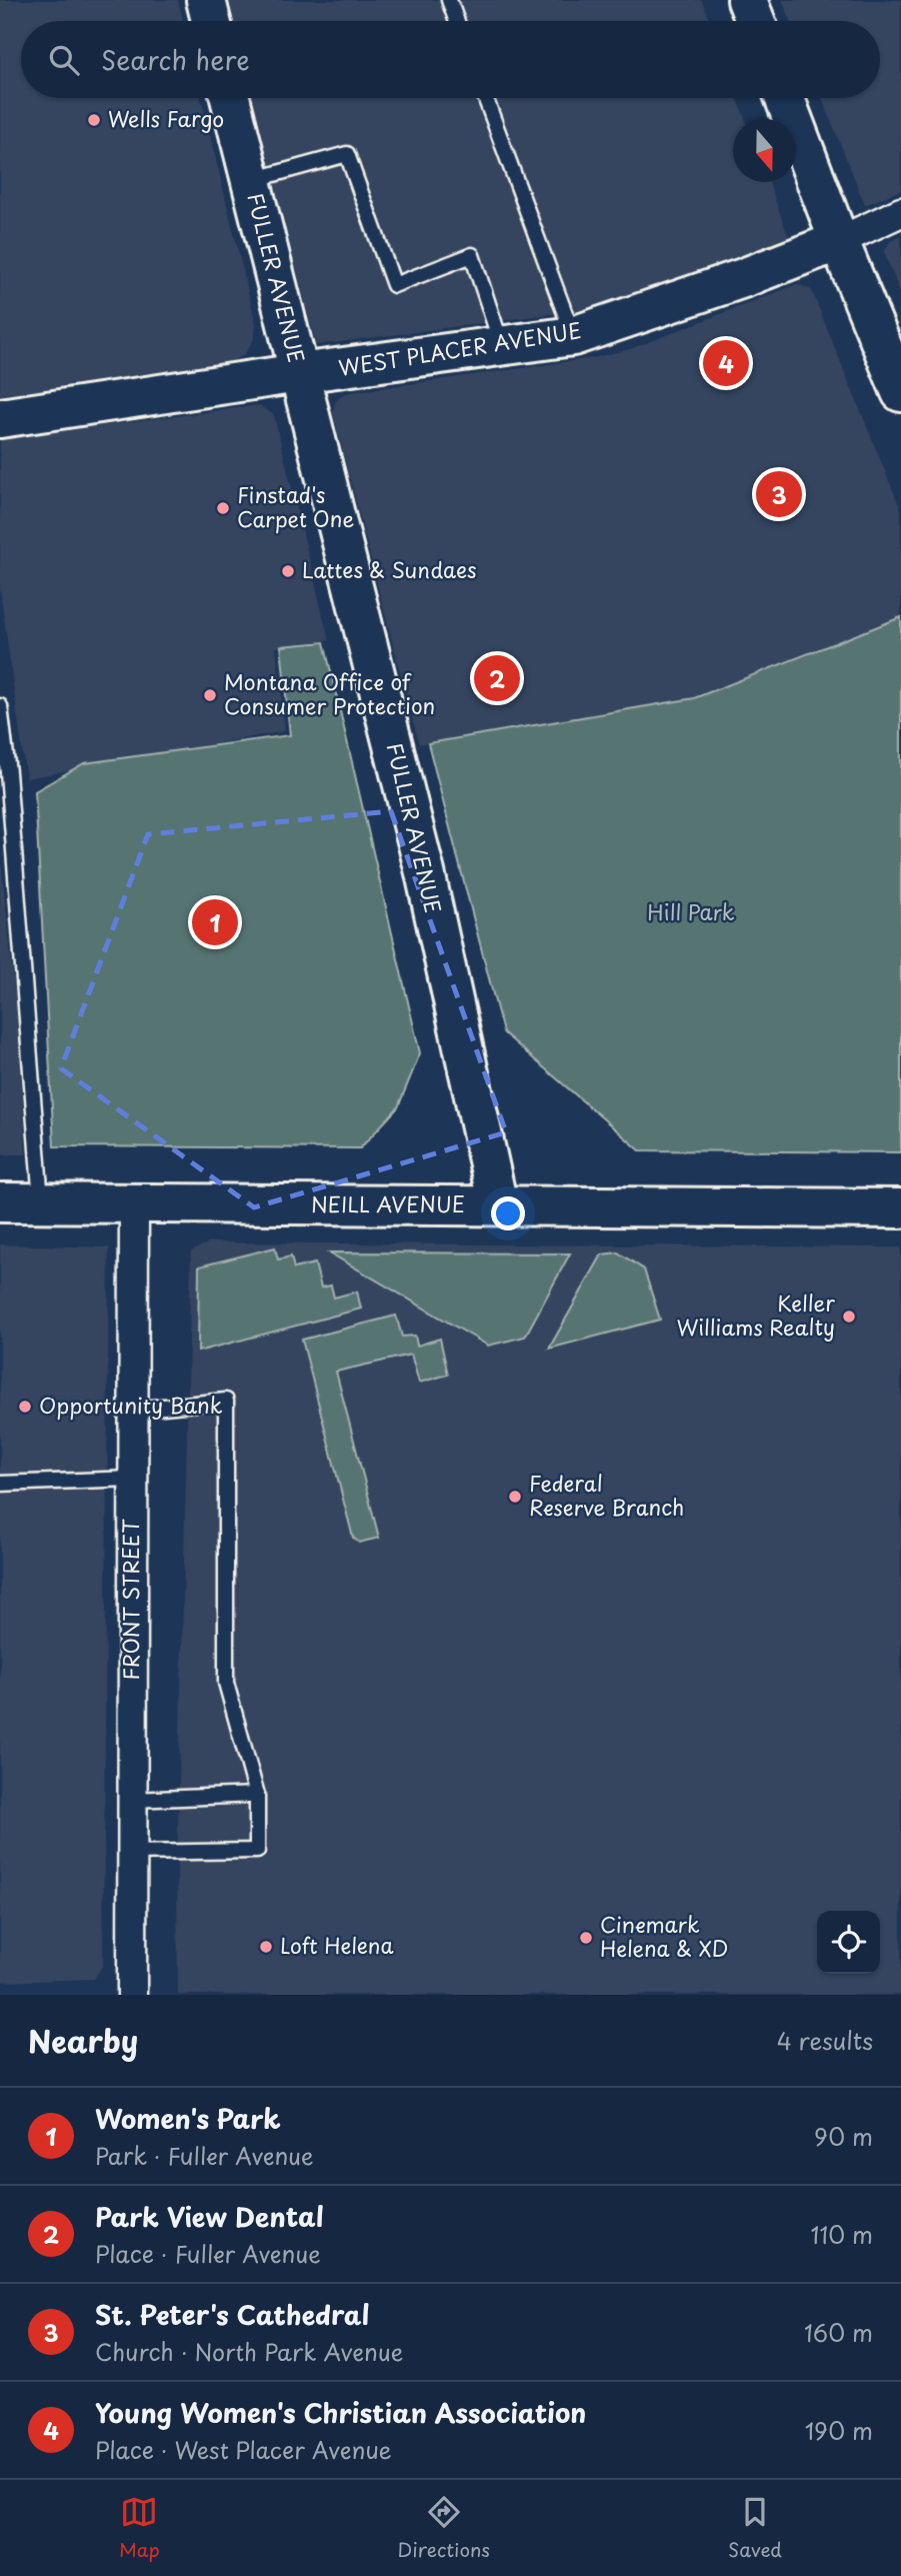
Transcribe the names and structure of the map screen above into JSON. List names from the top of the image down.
{
  "streets": {
    "street": [
      "FULLER AVENUE",
      "WEST PLACER AVENUE",
      "NEILL AVENUE",
      "FRONT STREET"
    ]
  },
  "crossings": [
    ["FULLER AVENUE", "WEST PLACER AVENUE"],
    ["FULLER AVENUE", "NEILL AVENUE"],
    ["NEILL AVENUE", "FRONT STREET"]
  ],
  "parks": ["Hill Park"],
  "places": [
    "Wells Fargo",
    "Finstad's Carpet One",
    "Lattes & Sundaes",
    "Montana Office of Consumer Protection",
    "Keller Williams Realty",
    "Opportunity Bank",
    "Federal Reserve Branch",
    "Cinemark Helena & XD",
    "Loft Helena"
  ],
  "north": "bottom",
  "page": {
    "search": "Search here",
    "pins": [
      "4",
      "3",
      "2",
      "1"
    ],
    "heading": ["Nearby", "4 results"],
    "list": [
      {
        "mark": "1",
        "name": "Women's Park",
        "note": "Park · Fuller Avenue",
        "value": "90 m"
      },
      {
        "mark": "2",
        "name": "Park View Dental",
        "note": "Place · Fuller Avenue",
        "value": "110 m"
      },
      {
        "mark": "3",
        "name": "St. Peter's Cathedral",
        "note": "Church · North Park Avenue",
        "value": "160 m"
      },
      {
        "mark": "4",
        "name": "Young Women's Christian Association",
        "note": "Place · West Placer Avenue",
        "value": "190 m"
      }
    ],
    "nav": ["Map", "Directions", "Saved"]
  }
}
